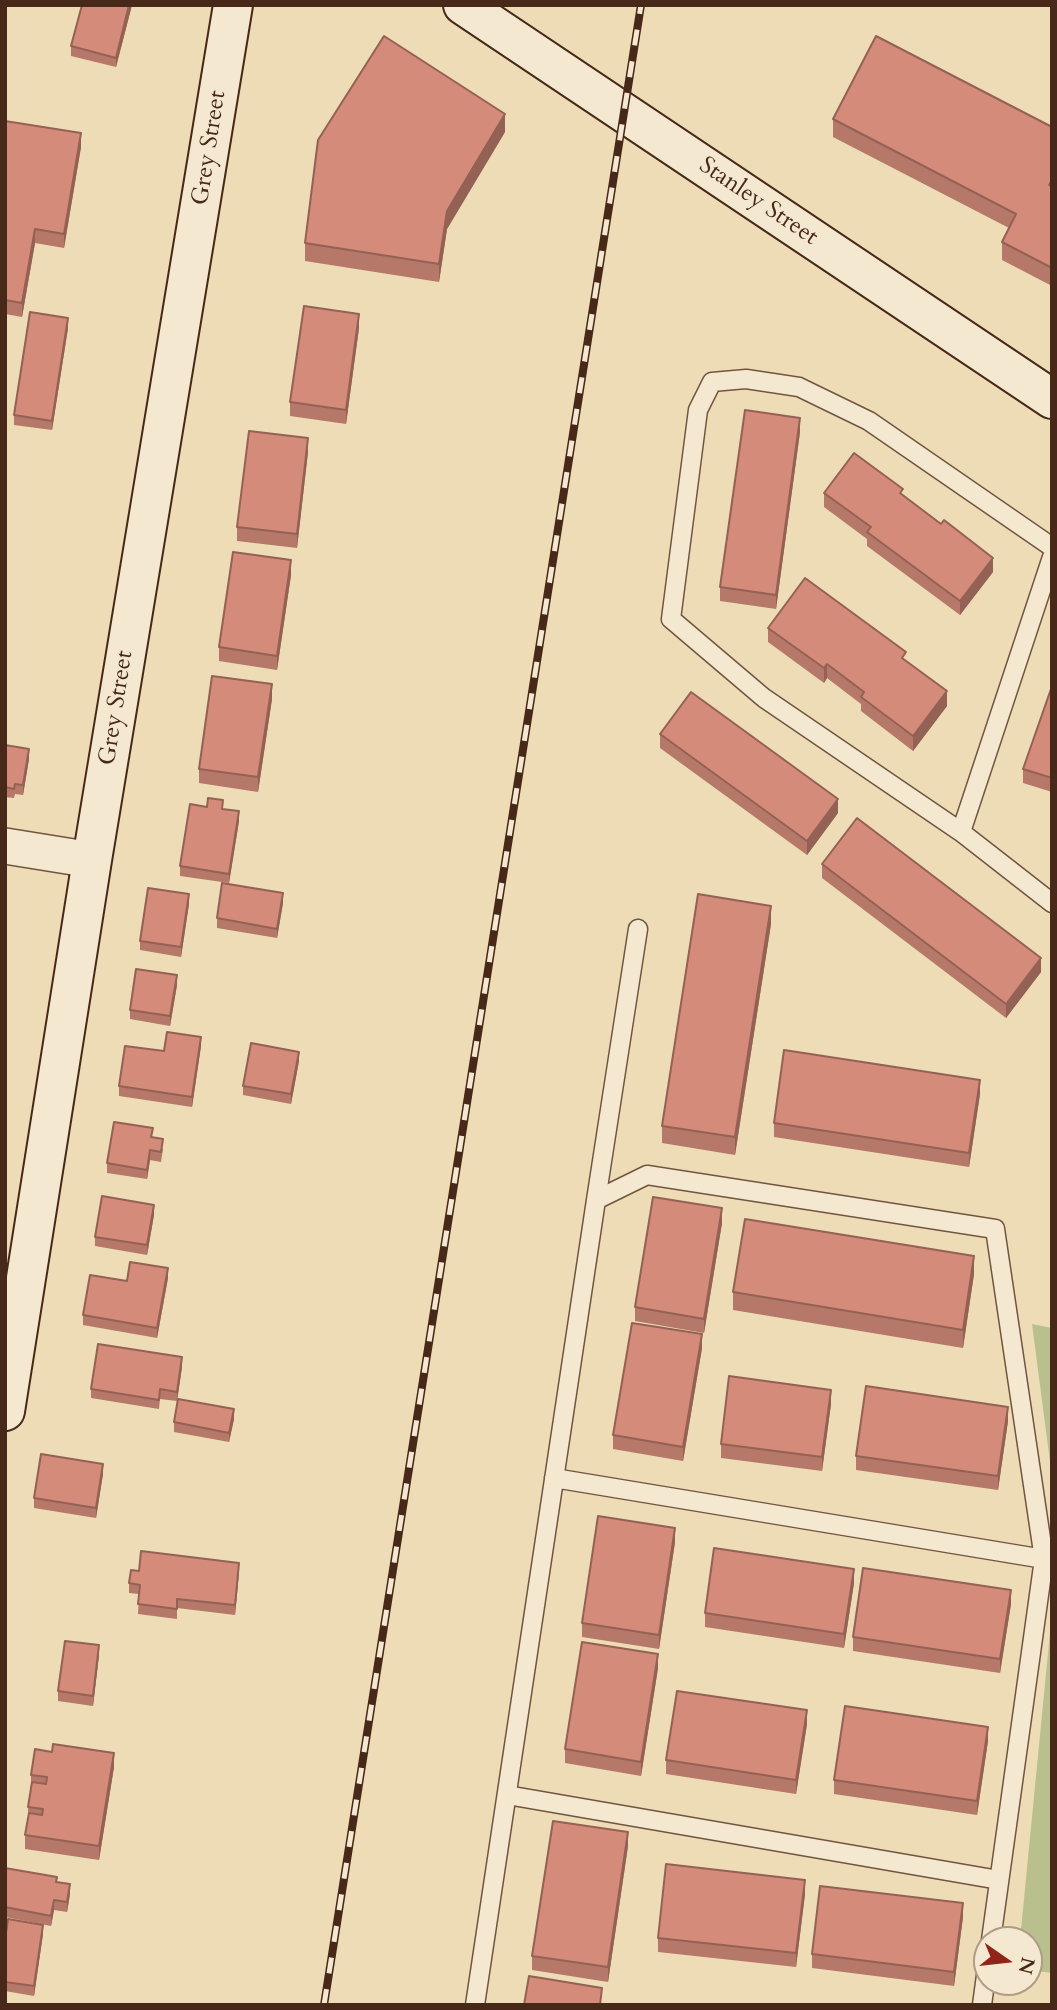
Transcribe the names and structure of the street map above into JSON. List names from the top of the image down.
{
  "streets": {
    "street": ["Grey Street", "Stanley Street"]
  },
  "north": "right"
}
